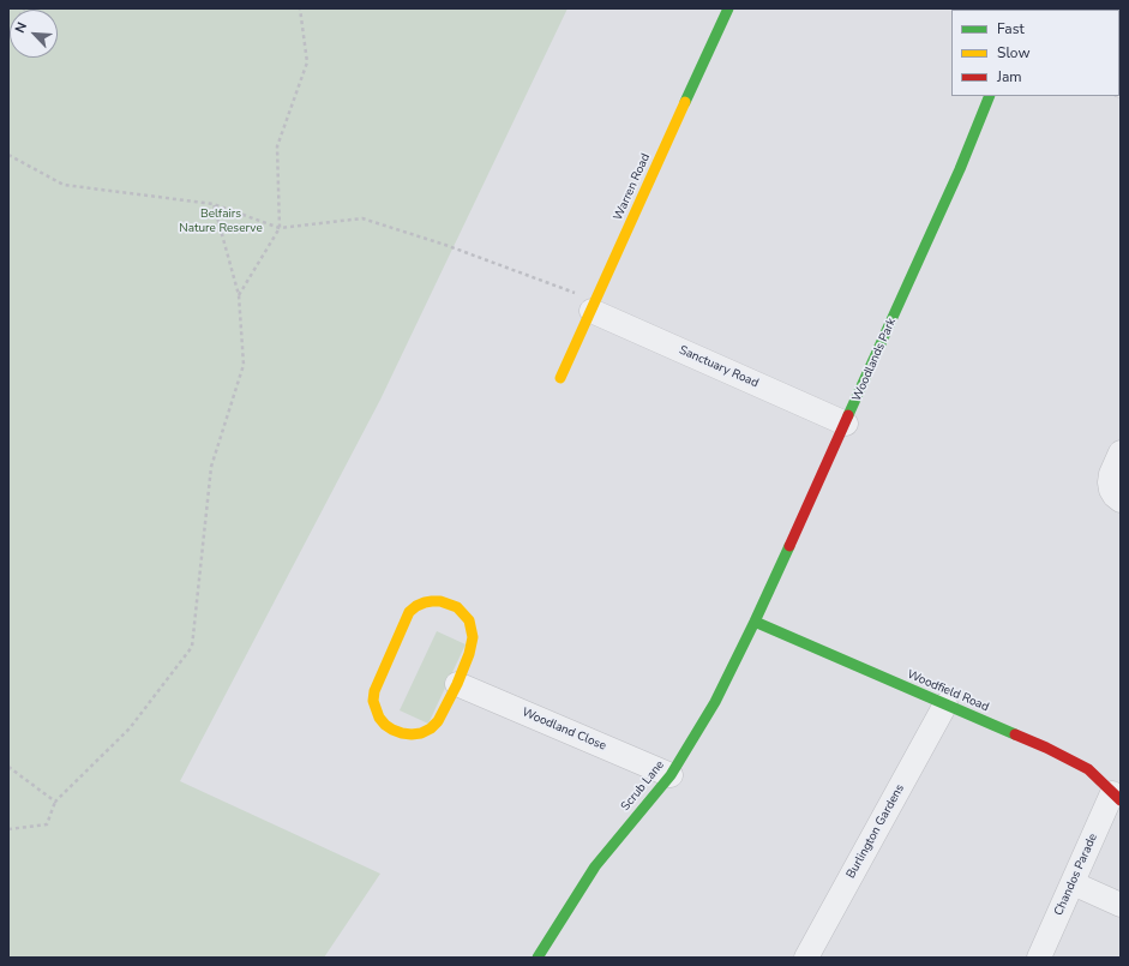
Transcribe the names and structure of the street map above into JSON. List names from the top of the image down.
{
  "streets": {
    "street": [
      "Warren Road",
      "Woodlands Park",
      "Sanctuary Road",
      "Woodfield Road",
      "Woodland Close",
      "Scrub Lane",
      "Burlington Gardens",
      "Chandos Parade"
    ]
  },
  "crossings": [
    ["Warren Road", "Sanctuary Road"],
    ["Woodlands Park", "Sanctuary Road"],
    ["Woodlands Park", "Woodfield Road"],
    ["Woodlands Park", "Scrub Lane"],
    ["Woodfield Road", "Scrub Lane"],
    ["Woodfield Road", "Burlington Gardens"],
    ["Woodfield Road", "Chandos Parade"],
    ["Woodland Close", "Scrub Lane"]
  ],
  "parks": ["Belfairs Nature Reserve"],
  "legend": ["Fast", "Slow", "Jam"],
  "north": "top left"
}
